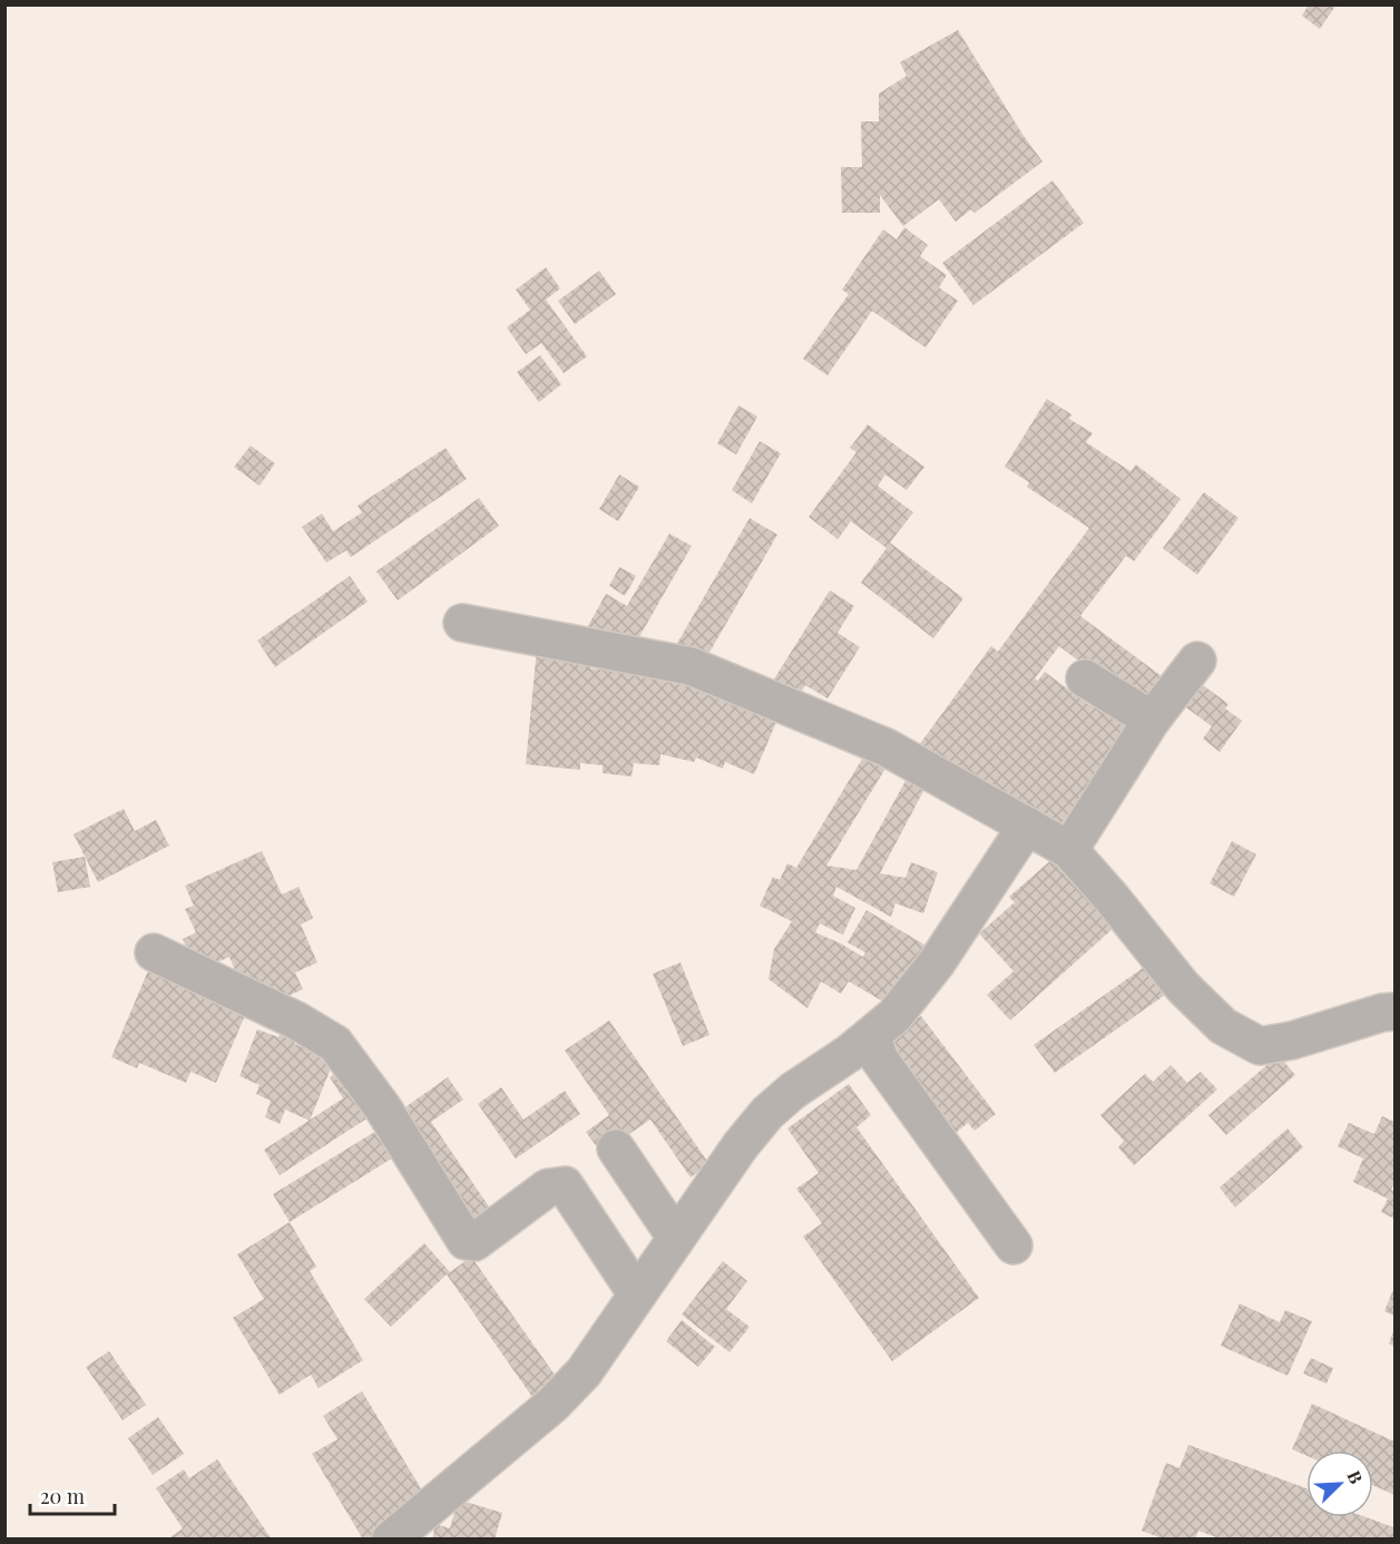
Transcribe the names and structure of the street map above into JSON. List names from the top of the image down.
{
  "scale_bar": "20 m",
  "north": "top right"
}
